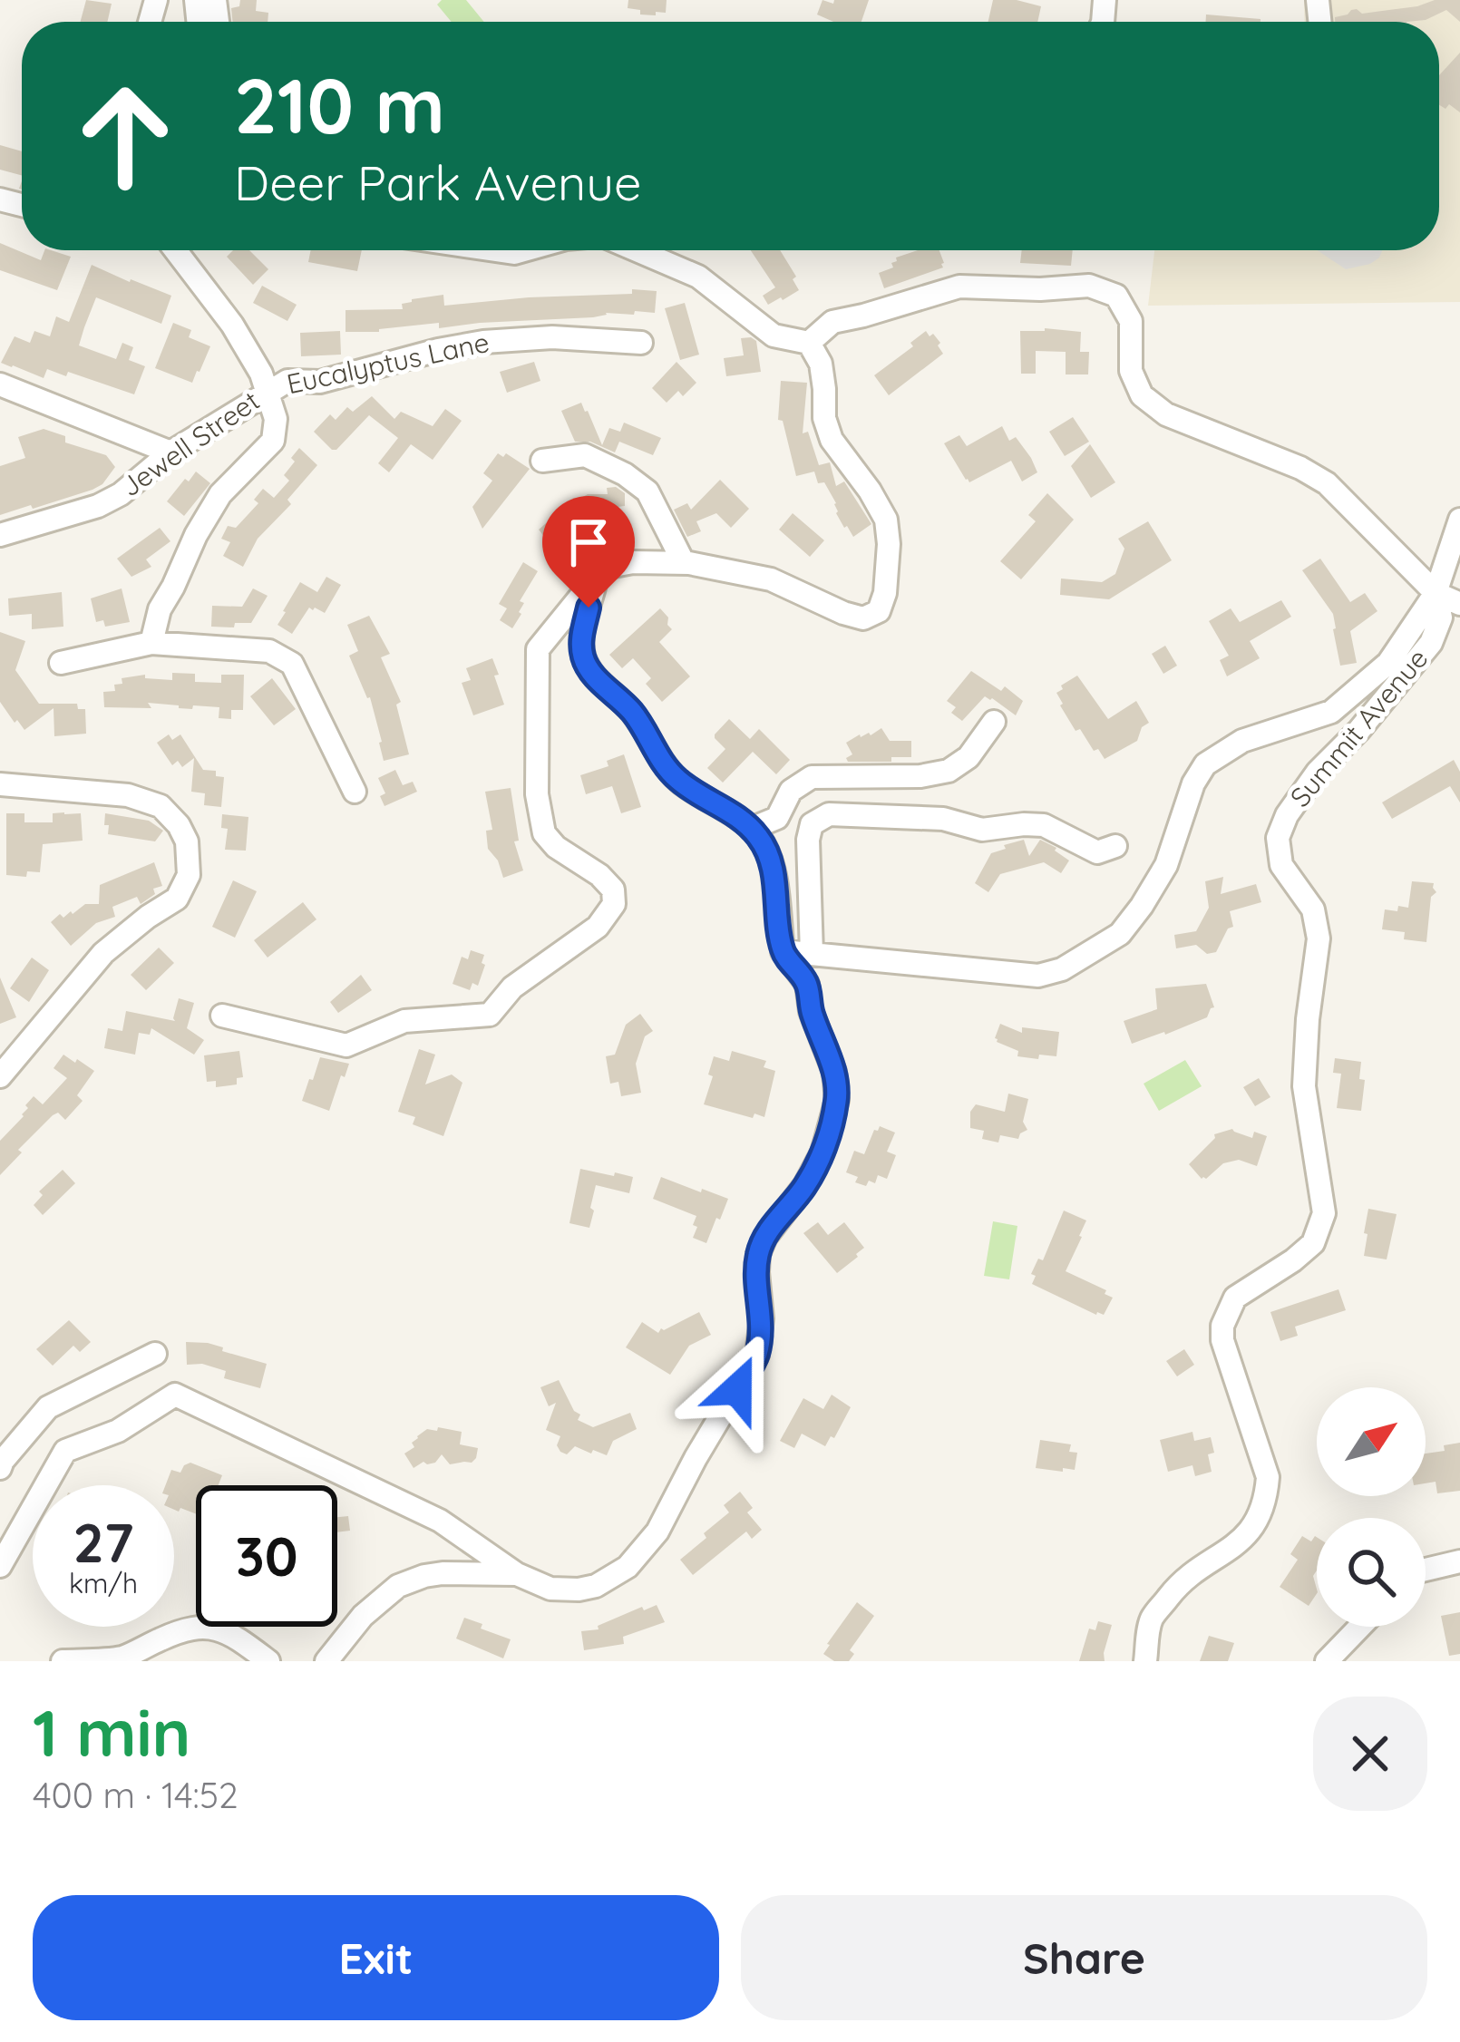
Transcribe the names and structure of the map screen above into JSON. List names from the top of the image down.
{
  "streets": {
    "street": ["Eucalyptus Lane", "Jewell Street", "Summit Avenue"]
  },
  "crossings": [
    ["Eucalyptus Lane", "Jewell Street"]
  ],
  "north": "top right",
  "page": {
    "turn": ["210 m", "Deer Park Avenue"],
    "speed": "27 km/h",
    "limit": "30",
    "heading": ["1 min", "400 m · 14:52"],
    "buttons": ["Exit", "Share"]
  }
}
